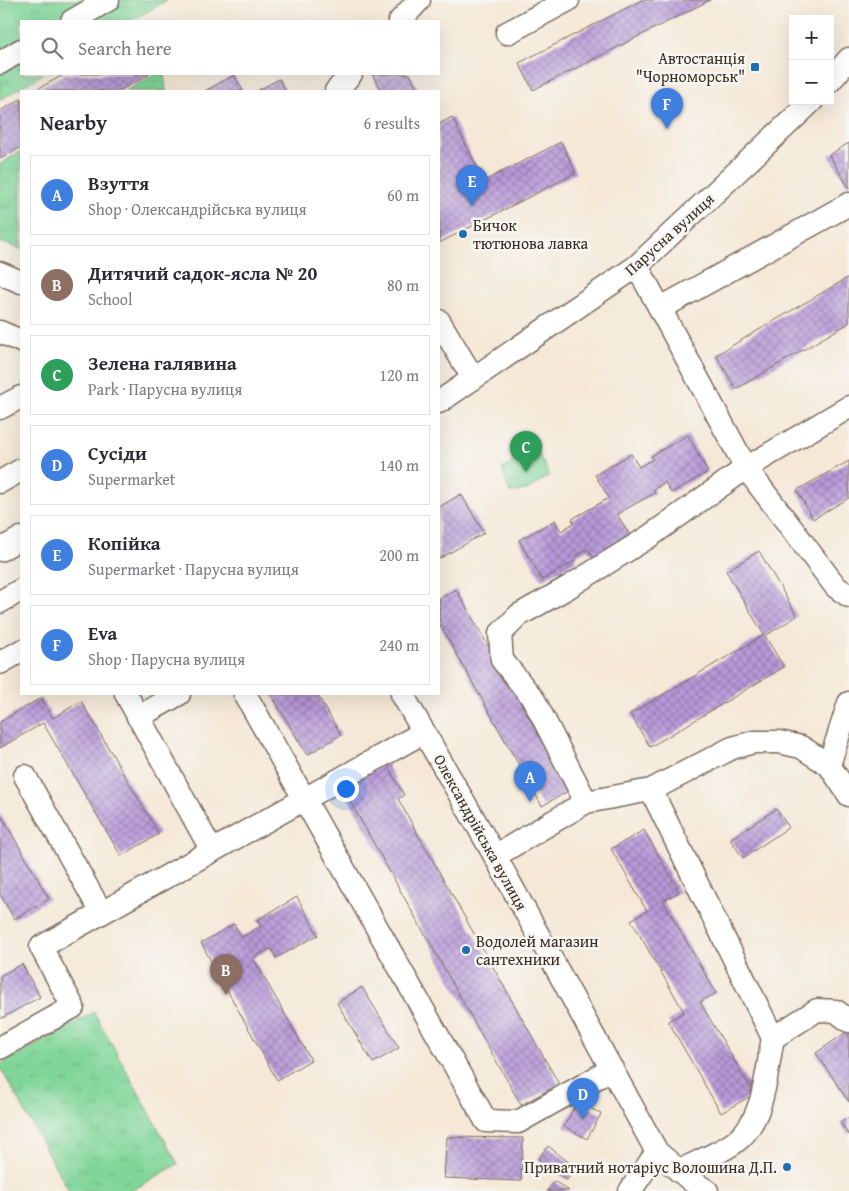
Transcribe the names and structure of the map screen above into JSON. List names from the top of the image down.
{
  "streets": {
    "street": ["Парусна вулиця", "Олександрійська вулиця"]
  },
  "places": {
    "transit": ["Автостанція \"Чорноморськ\""],
    "other": ["Бичок тютюнова лавка", "Водолей магазин сантехники", "Приватний нотаріус Волошина Д.П."]
  },
  "page": {
    "map_buttons": ["+", "−"],
    "search": "Search here",
    "pins": [
      "F",
      "E",
      "C",
      "A",
      "B",
      "D"
    ],
    "heading": ["Nearby", "6 results"],
    "list": [
      {
        "mark": "A",
        "name": "Взуття",
        "note": "Shop · Олександрійська вулиця",
        "value": "60 m"
      },
      {
        "mark": "B",
        "name": "Дитячий садок-ясла № 20",
        "note": "School",
        "value": "80 m"
      },
      {
        "mark": "C",
        "name": "Зелена галявина",
        "note": "Park · Парусна вулиця",
        "value": "120 m"
      },
      {
        "mark": "D",
        "name": "Сусіди",
        "note": "Supermarket",
        "value": "140 m"
      },
      {
        "mark": "E",
        "name": "Копійка",
        "note": "Supermarket · Парусна вулиця",
        "value": "200 m"
      },
      {
        "mark": "F",
        "name": "Eva",
        "note": "Shop · Парусна вулиця",
        "value": "240 m"
      }
    ]
  }
}
